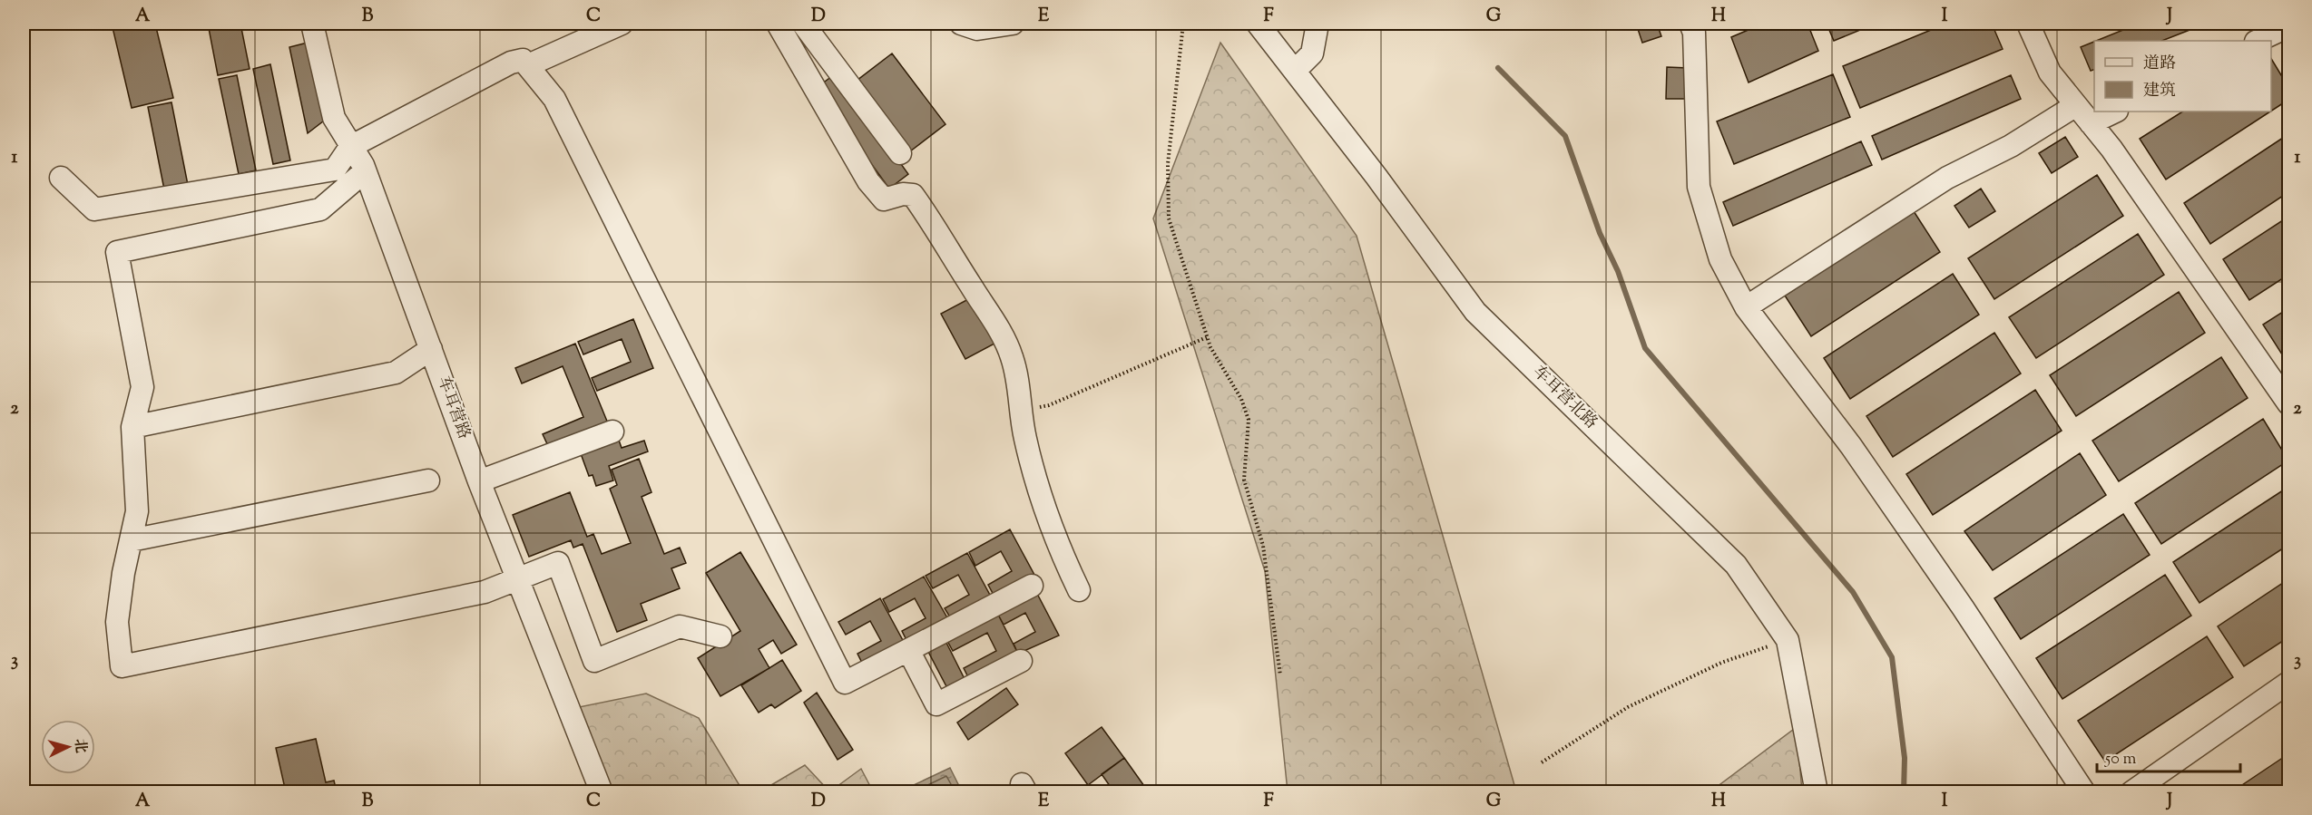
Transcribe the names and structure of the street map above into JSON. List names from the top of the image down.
{
  "streets": {
    "street": ["车耳营北路", "车耳营路"]
  },
  "legend": ["道路", "建筑"],
  "scale_bar": "50 m",
  "north": "right",
  "grid": {
    "columns": [
      "A",
      "B",
      "C",
      "D",
      "E",
      "F",
      "G",
      "H",
      "I",
      "J"
    ],
    "rows": ["1", "2", "3"]
  }
}
